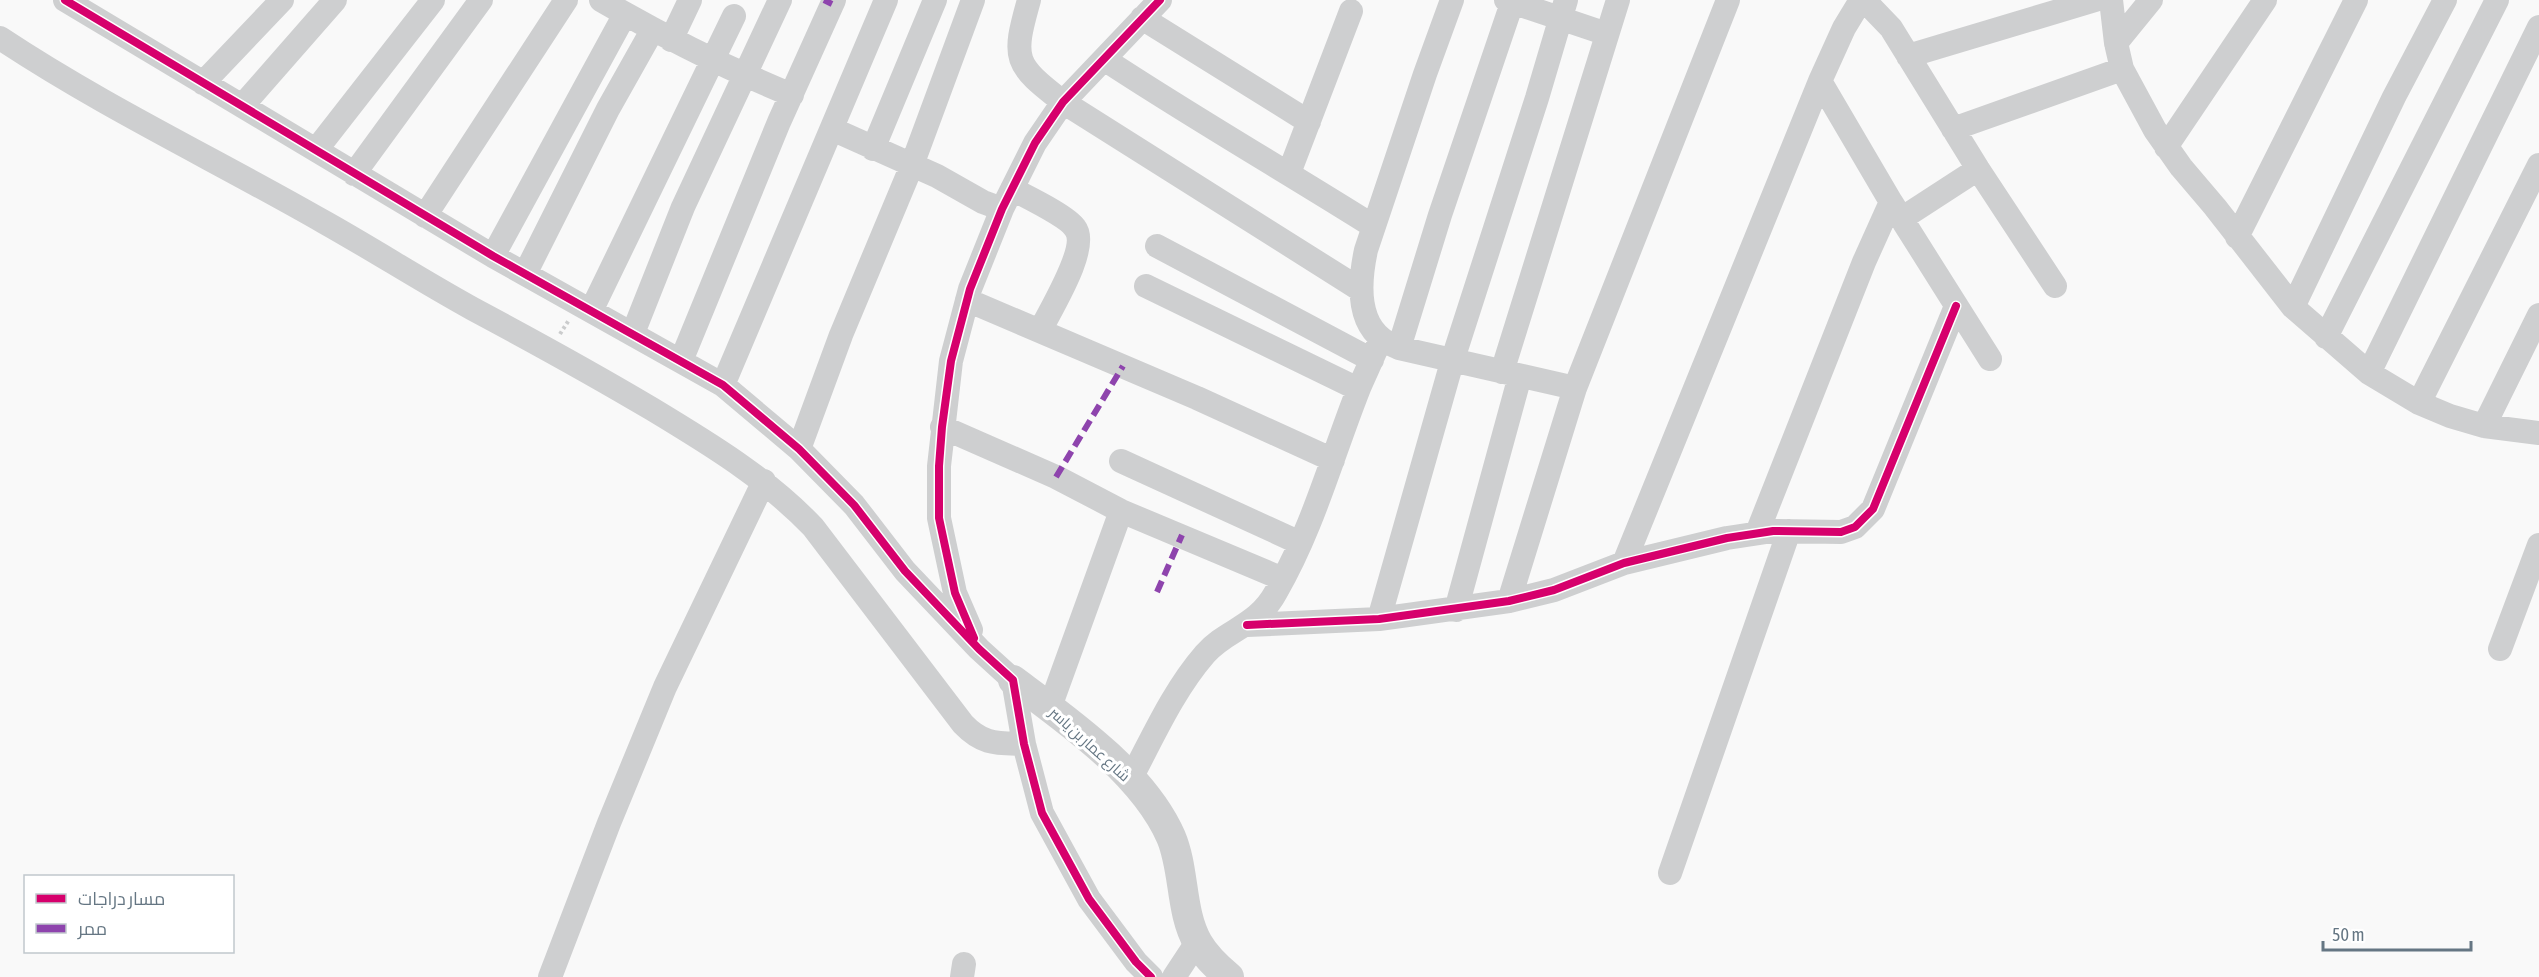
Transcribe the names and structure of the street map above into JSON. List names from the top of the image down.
{
  "streets": {
    "street": ["شارع عمار بن ياسر"]
  },
  "legend": ["مسار دراجات", "ممر"],
  "scale_bar": "50 m"
}
